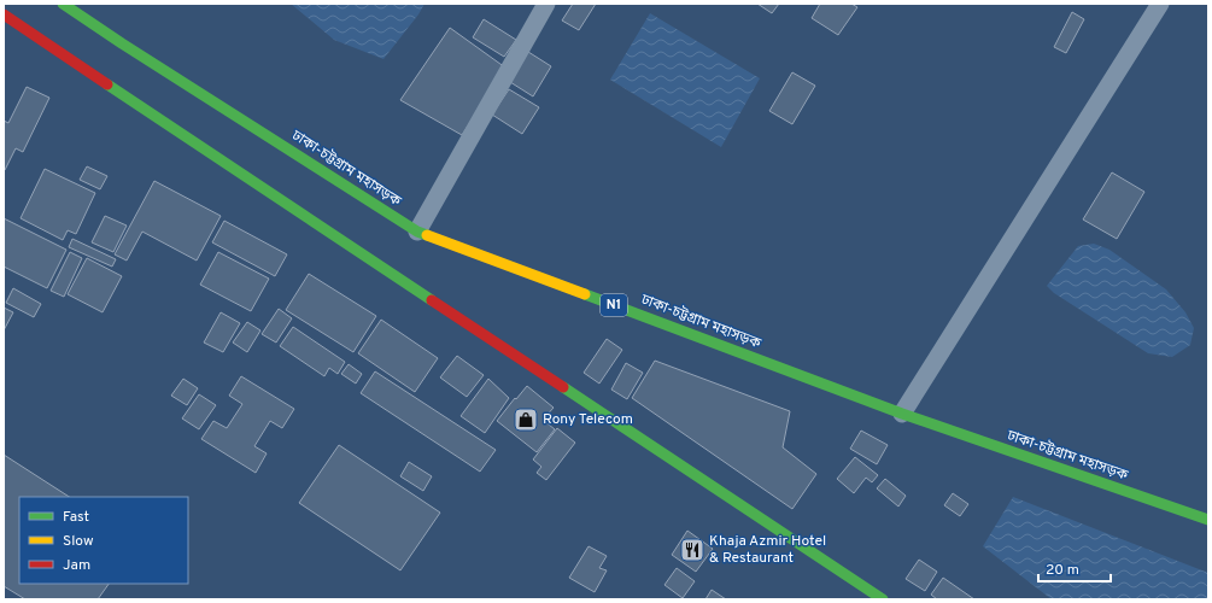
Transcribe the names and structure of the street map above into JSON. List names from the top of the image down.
{
  "streets": {
    "highway": ["ঢাকা-চট্টগ্রাম মহাসড়ক", "N1"]
  },
  "places": {
    "shop": ["Rony Telecom"],
    "restaurant": ["Khaja Azmir Hotel & Restaurant"]
  },
  "legend": ["Fast", "Slow", "Jam"],
  "scale_bar": "20 m"
}
